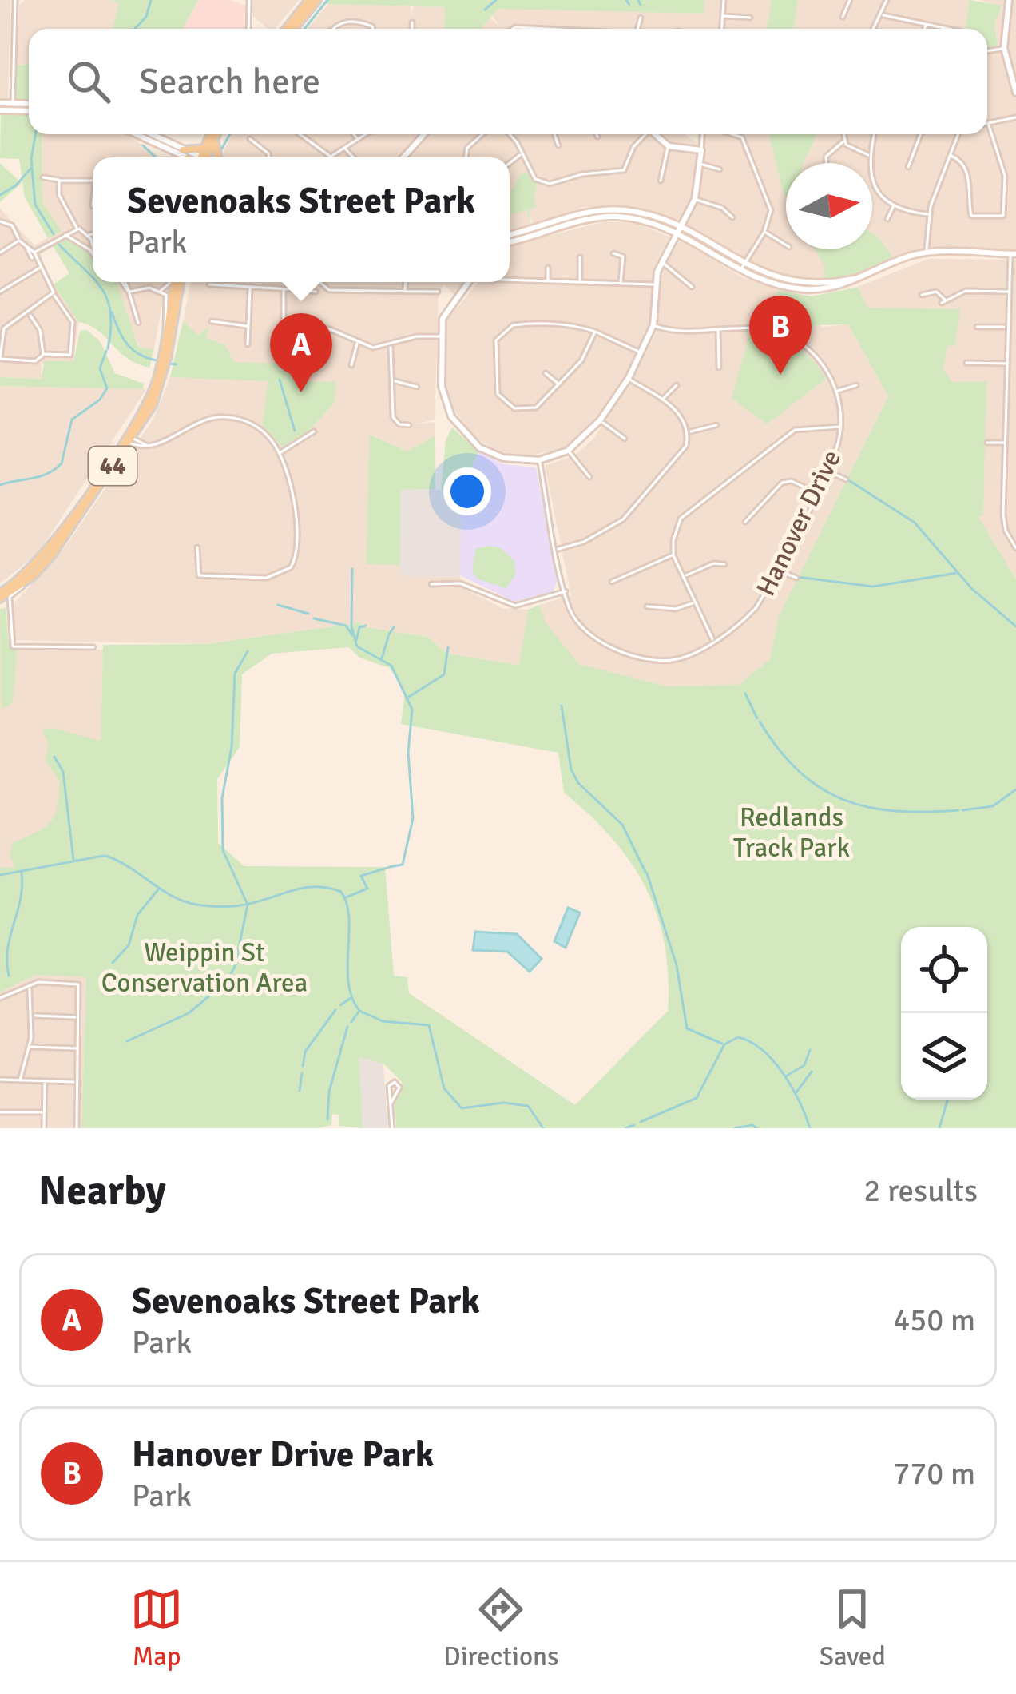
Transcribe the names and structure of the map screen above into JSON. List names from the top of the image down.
{
  "streets": {
    "main road": ["44"],
    "street": ["Hanover Drive"]
  },
  "parks": ["Redlands Track Park", "Weippin St Conservation Area"],
  "north": "right",
  "page": {
    "search": "Search here",
    "popup": ["Sevenoaks Street Park", "Park"],
    "pins": ["B", "A"],
    "heading": ["Nearby", "2 results"],
    "list": [
      {
        "mark": "A",
        "name": "Sevenoaks Street Park",
        "note": "Park",
        "value": "450 m"
      },
      {
        "mark": "B",
        "name": "Hanover Drive Park",
        "note": "Park",
        "value": "770 m"
      }
    ],
    "nav": ["Map", "Directions", "Saved"]
  }
}
